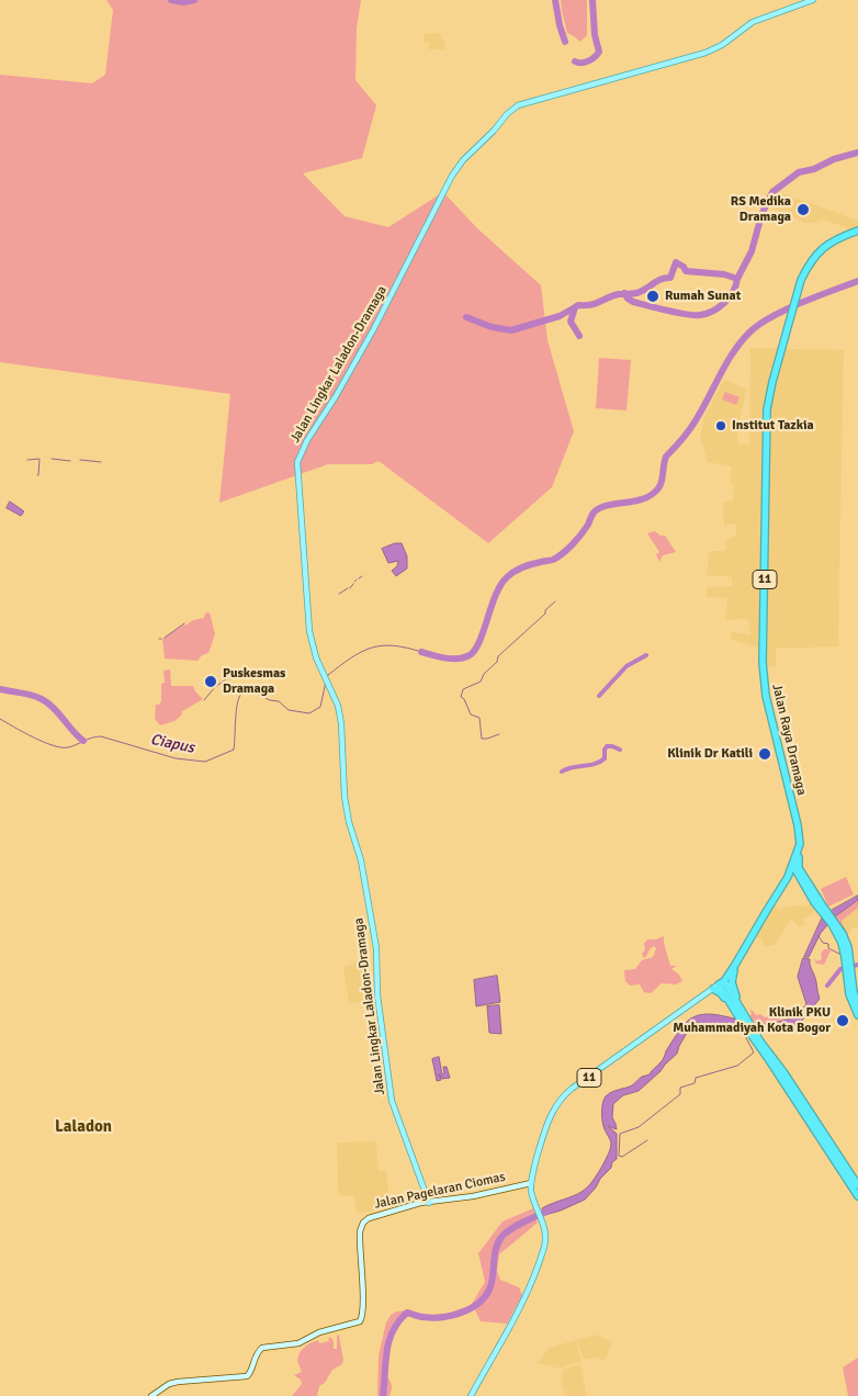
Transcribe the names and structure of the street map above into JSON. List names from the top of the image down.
{
  "streets": {
    "highway": ["11", "Jalan Raya Dramaga"],
    "main road": ["Jalan Lingkar Laladon-Dramaga", "Jalan Pagelaran Ciomas"]
  },
  "crossings": [
    ["Jalan Lingkar Laladon-Dramaga", "Jalan Pagelaran Ciomas"],
    ["11", "Jalan Raya Dramaga"],
    ["11", "Jalan Pagelaran Ciomas"]
  ],
  "districts": ["Laladon"],
  "water": ["Ciapus"],
  "places": [
    "RS Medika Dramaga",
    "Rumah Sunat",
    "Institut Tazkia",
    "Puskesmas Dramaga",
    "Klinik Dr Katili",
    "Klinik PKU Muhammadiyah Kota Bogor"
  ]
}
